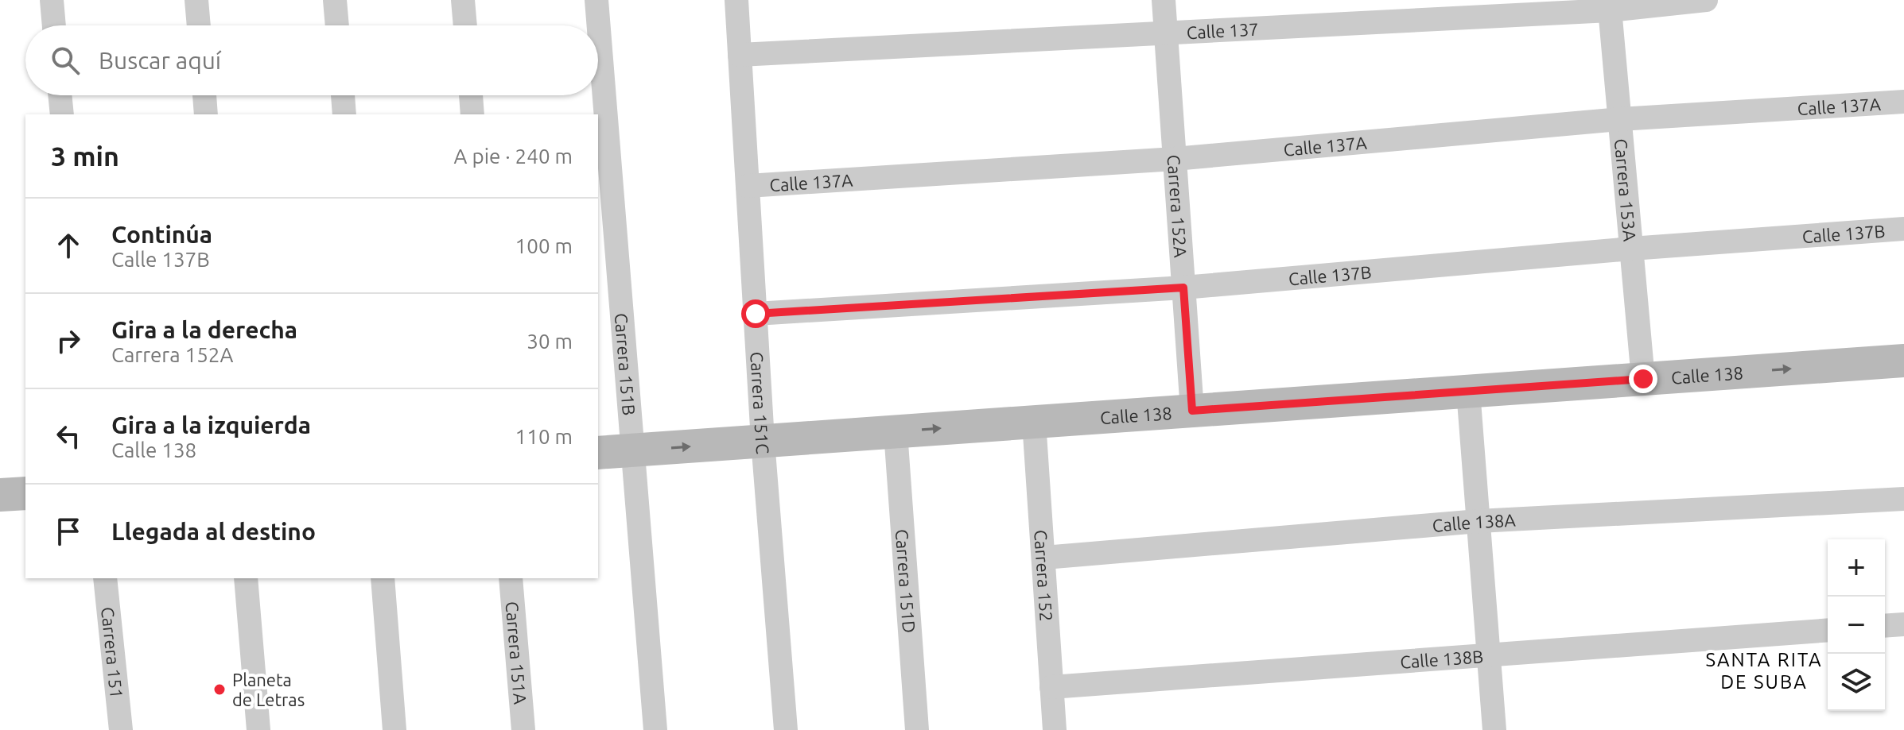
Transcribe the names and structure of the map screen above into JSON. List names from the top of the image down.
{
  "streets": {
    "main road": ["Calle 138"],
    "street": [
      "Calle 137",
      "Calle 137A",
      "Carrera 153A",
      "Carrera 152A",
      "Calle 137B",
      "Carrera 151B",
      "Carrera 151C",
      "Calle 138A",
      "Carrera 152",
      "Carrera 151D",
      "Carrera 151",
      "Carrera 151A",
      "Calle 138B"
    ]
  },
  "crossings": [
    ["Calle 137", "Carrera 153A"],
    ["Calle 137", "Carrera 152A"],
    ["Calle 137", "Carrera 151C"],
    ["Calle 137A", "Carrera 153A"],
    ["Calle 137A", "Carrera 152A"],
    ["Calle 137A", "Carrera 151C"],
    ["Carrera 153A", "Calle 137B"],
    ["Carrera 153A", "Calle 138"],
    ["Carrera 152A", "Calle 137B"],
    ["Carrera 152A", "Calle 138"],
    ["Calle 137B", "Carrera 151C"],
    ["Carrera 151B", "Calle 138"],
    ["Calle 138", "Carrera 151C"],
    ["Calle 138", "Carrera 152"],
    ["Calle 138", "Carrera 151D"],
    ["Calle 138A", "Carrera 152"],
    ["Carrera 152", "Calle 138B"]
  ],
  "one_way": ["Calle 138"],
  "districts": ["SANTA RITA DE SUBA"],
  "places": ["Planeta de Letras"],
  "page": {
    "search": "Buscar aquí",
    "heading": ["3 min", "A pie · 240 m"],
    "list": [
      ["Continúa", "Calle 137B", "100 m"],
      ["Gira a la derecha", "Carrera 152A", "30 m"],
      ["Gira a la izquierda", "Calle 138", "110 m"],
      "Llegada al destino"
    ],
    "map_buttons": ["+", "−"]
  }
}
